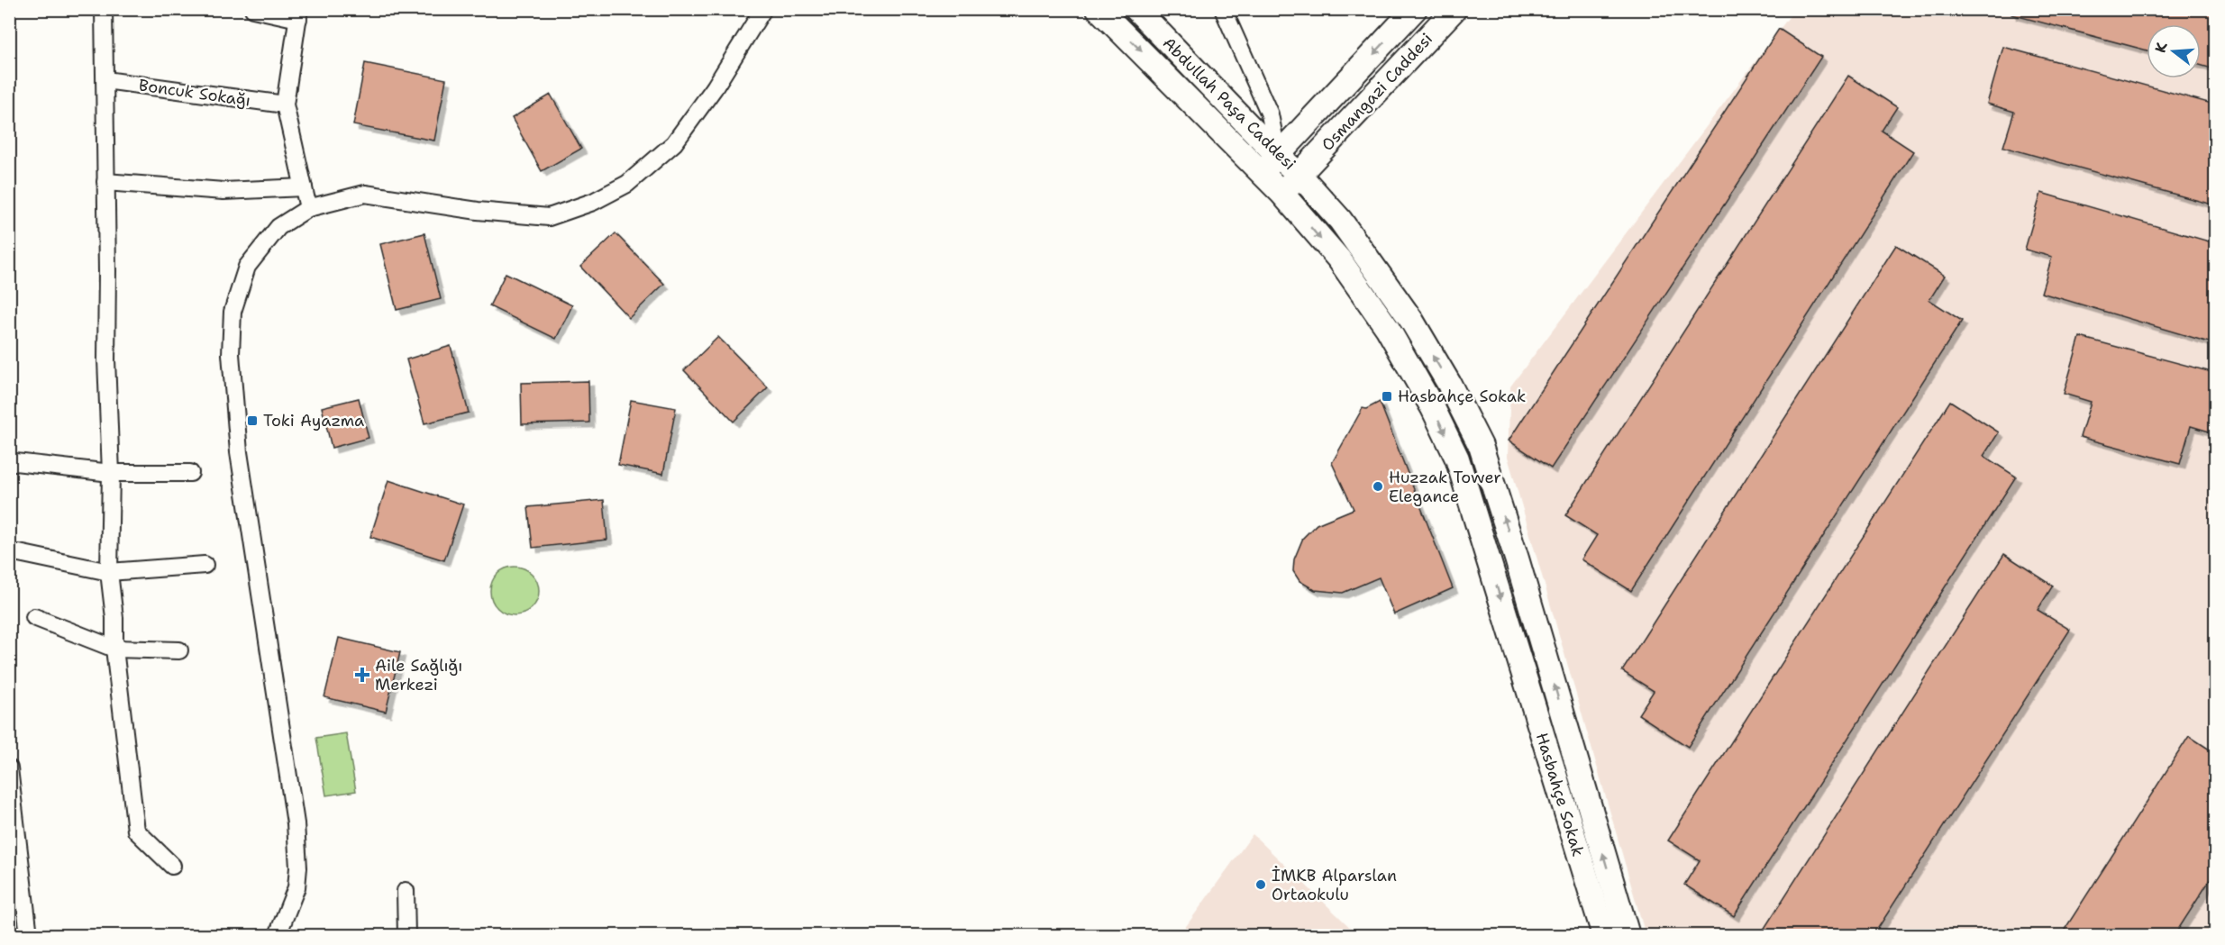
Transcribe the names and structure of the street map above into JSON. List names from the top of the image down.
{
  "streets": {
    "main road": ["Osmangazi Caddesi", "Abdullah Paşa Caddesi", "Hasbahçe Sokak"],
    "street": ["Boncuk Sokağı"]
  },
  "crossings": [
    ["Osmangazi Caddesi", "Abdullah Paşa Caddesi"],
    ["Osmangazi Caddesi", "Hasbahçe Sokak"],
    ["Abdullah Paşa Caddesi", "Hasbahçe Sokak"]
  ],
  "places": {
    "transit": ["Hasbahçe Sokak", "Toki Ayazma"],
    "other": ["Huzzak Tower Elegance", "İMKB Alparslan Ortaokulu"],
    "health": ["Aile Sağlığı Merkezi"]
  },
  "north": "left"
}
